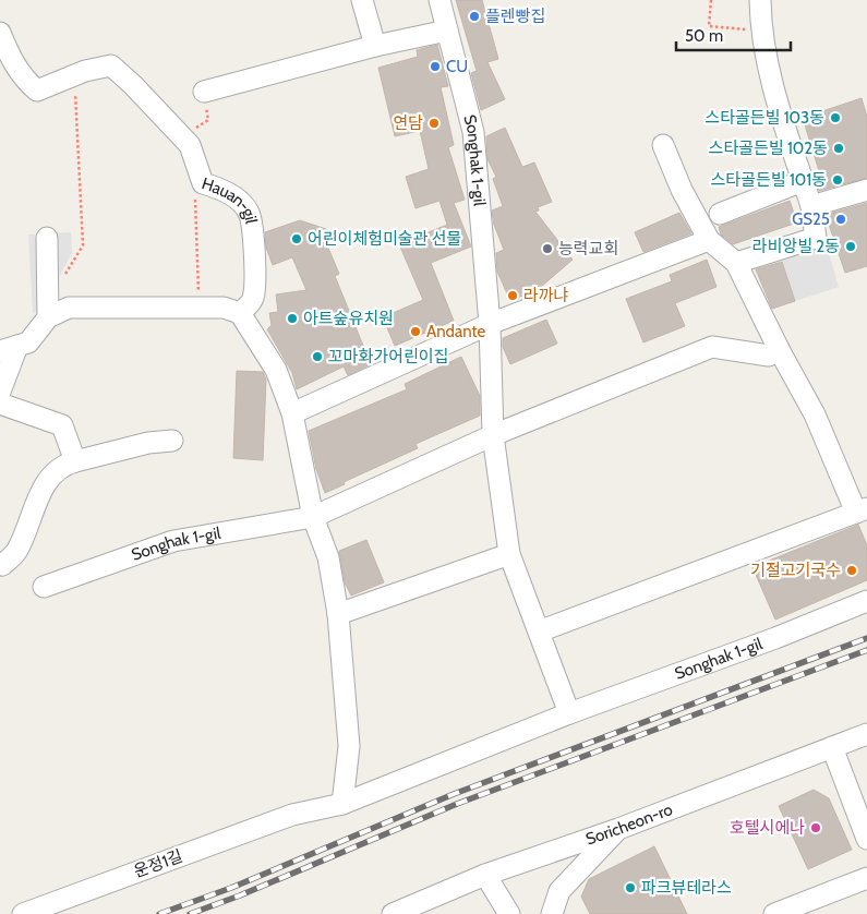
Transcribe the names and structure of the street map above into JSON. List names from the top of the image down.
{
  "streets": {
    "street": [
      "Songhak 1-gil",
      "Hauan-gil",
      "Soricheon-ro",
      "운정1길"
    ]
  },
  "crossings": [
    ["Songhak 1-gil", "운정1길"]
  ],
  "places": [
    "플렌빵집",
    "CU",
    "스타골든빌 103동",
    "연담",
    "스타골든빌 102동",
    "스타골든빌 101동",
    "GS25",
    "어린이체험미술관 선물",
    "라비앙빌 2동",
    "능력교회",
    "라까냐",
    "아트숲유치원",
    "Andante",
    "꼬마화가어린이집",
    "기절고기국수",
    "호텔시에나",
    "파크뷰테라스"
  ],
  "scale_bar": "50 m"
}
